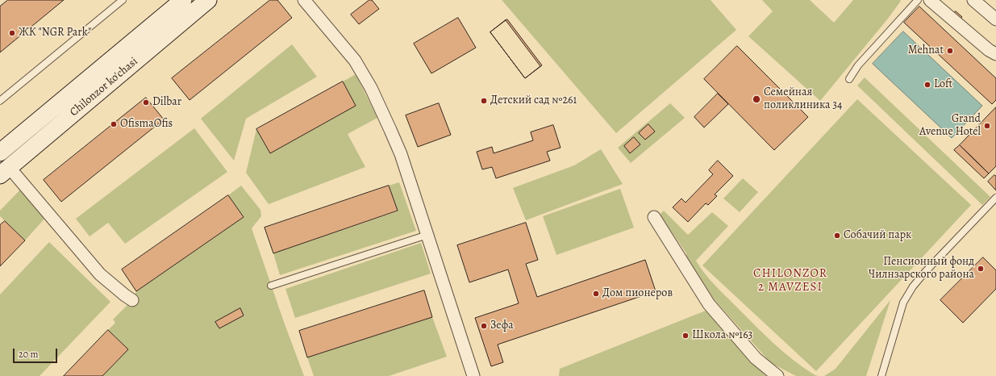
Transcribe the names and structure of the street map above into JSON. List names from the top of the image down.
{
  "streets": {
    "main road": ["Chilonzor ko'chasi"]
  },
  "districts": ["CHILONZOR 2 MAVZESI"],
  "places": [
    "ЖК \"NGR Park\"",
    "Mehnat",
    "Loft",
    "Семейная поликлиника 34",
    "Детский сад №261",
    "Dilbar",
    "OfismaOfis",
    "Grand Avenue Hotel",
    "Собачий парк",
    "Пенсионный фонд Чилнзарского района",
    "Дом пионеров",
    "Зефа",
    "Школа №163"
  ],
  "scale_bar": "20 m"
}
